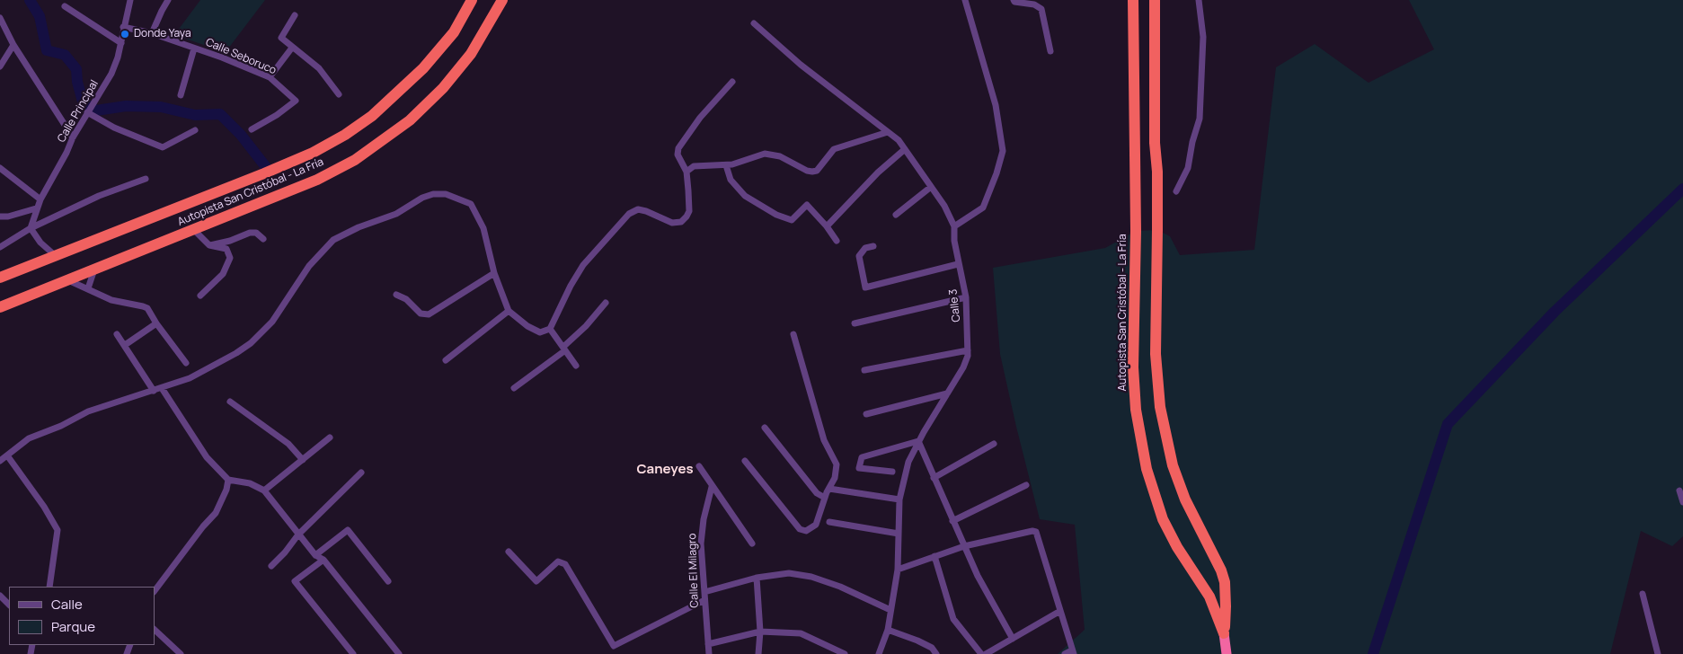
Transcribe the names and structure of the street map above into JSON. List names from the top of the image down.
{
  "streets": {
    "highway": ["Autopista San Cristóbal - La Fría"],
    "street": [
      "Calle Seboruco",
      "Calle Principal",
      "Calle 3",
      "Calle El Milagro"
    ]
  },
  "crossings": [
    ["Calle Seboruco", "Calle Principal"]
  ],
  "districts": ["Caneyes"],
  "places": ["Donde Yaya"],
  "legend": ["Calle", "Parque"]
}
